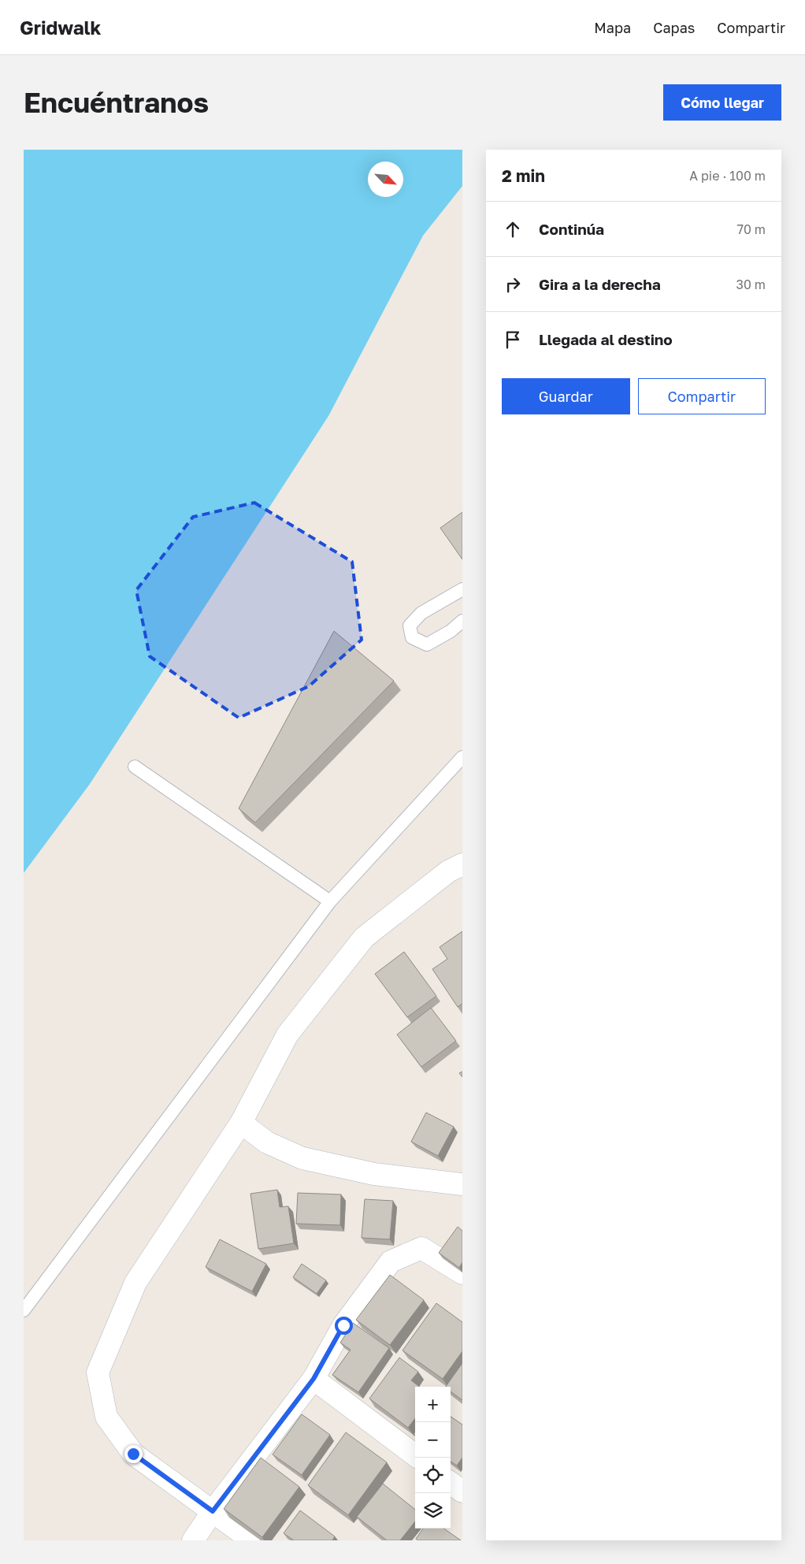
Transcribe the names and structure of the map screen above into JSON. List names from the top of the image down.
{
  "north": "bottom right",
  "page": {
    "header": "Gridwalk",
    "nav": ["Mapa", "Capas", "Compartir"],
    "buttons": [
      "Cómo llegar",
      ["Guardar", "Compartir"]
    ],
    "title": "Encuéntranos",
    "heading": ["2 min", "A pie · 100 m"],
    "list": [
      ["Continúa", "70 m"],
      ["Gira a la derecha", "30 m"],
      "Llegada al destino"
    ],
    "map_buttons": ["+", "−"]
  }
}
